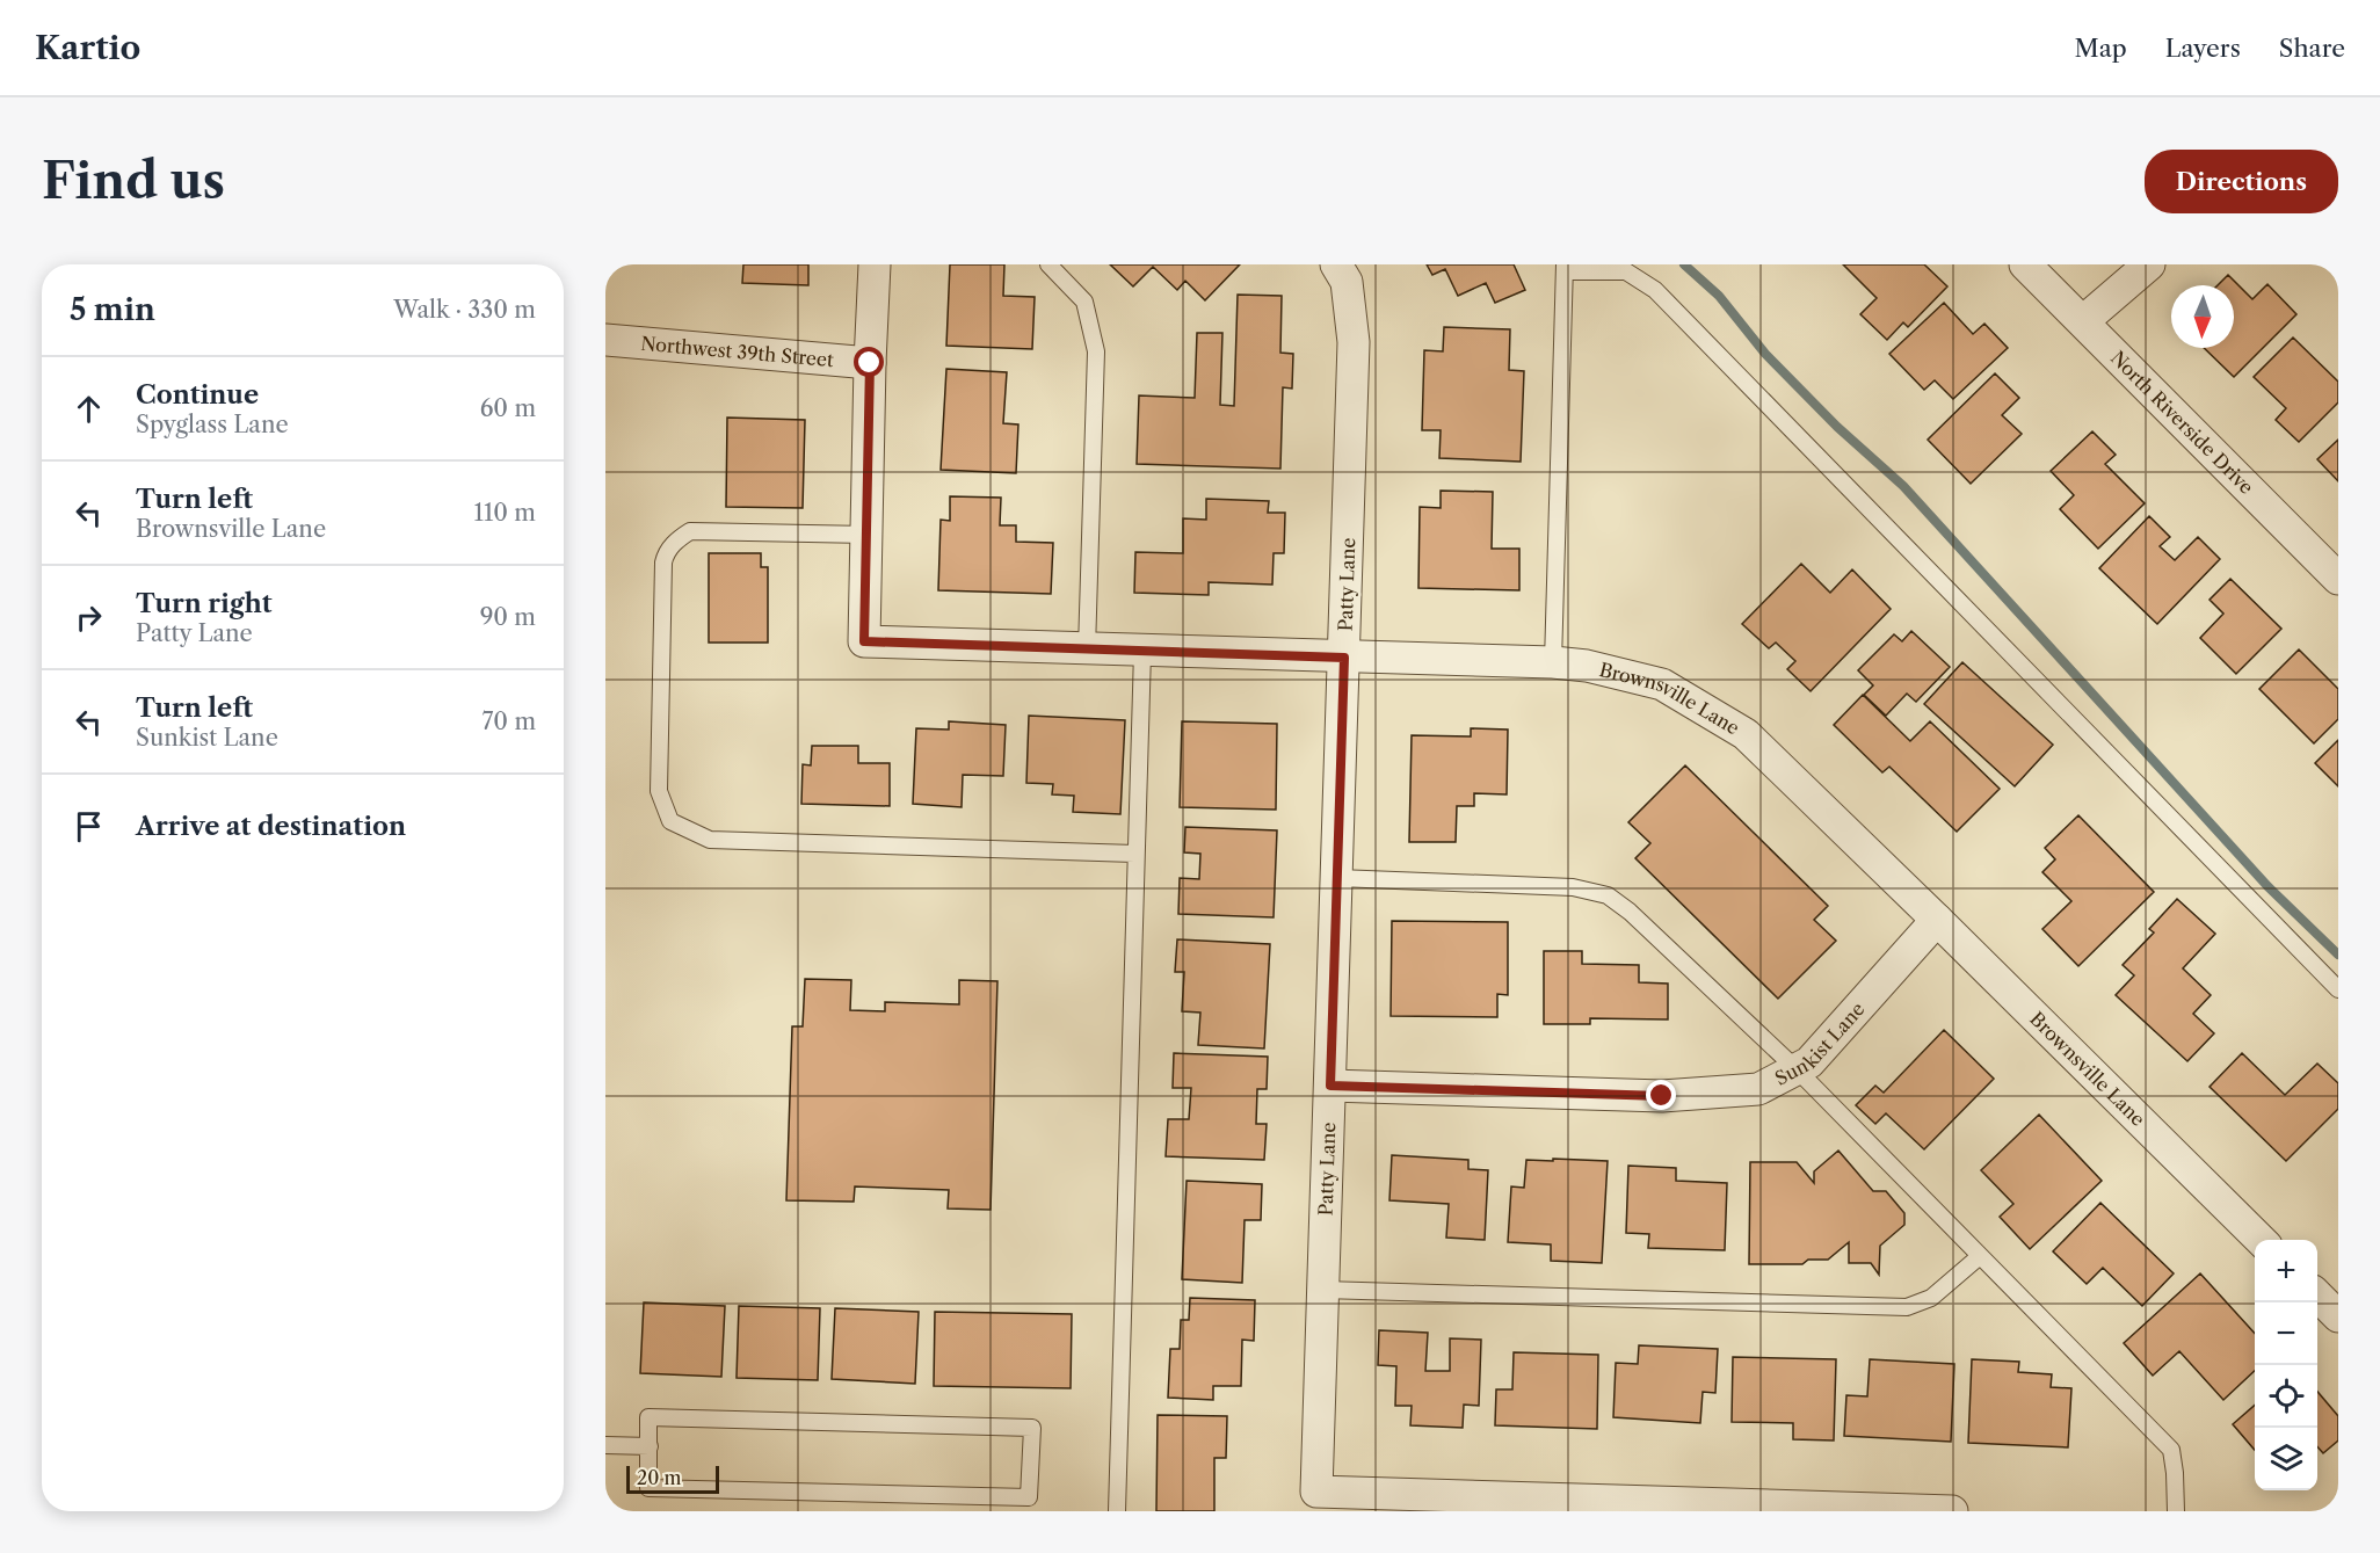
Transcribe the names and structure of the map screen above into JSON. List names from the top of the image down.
{
  "streets": {
    "street": [
      "Northwest 39th Street",
      "North Riverside Drive",
      "Patty Lane",
      "Brownsville Lane",
      "Sunkist Lane"
    ]
  },
  "crossings": [
    ["Patty Lane", "Brownsville Lane"],
    ["Patty Lane", "Sunkist Lane"],
    ["Brownsville Lane", "Sunkist Lane"]
  ],
  "scale_bar": "20 m",
  "north": "bottom",
  "page": {
    "header": "Kartio",
    "nav": ["Map", "Layers", "Share"],
    "buttons": "Directions",
    "title": "Find us",
    "heading": ["5 min", "Walk · 330 m"],
    "list": [
      ["Continue", "Spyglass Lane", "60 m"],
      ["Turn left", "Brownsville Lane", "110 m"],
      ["Turn right", "Patty Lane", "90 m"],
      ["Turn left", "Sunkist Lane", "70 m"],
      "Arrive at destination"
    ],
    "map_buttons": ["+", "−"],
    "scale": "20 m"
  }
}
